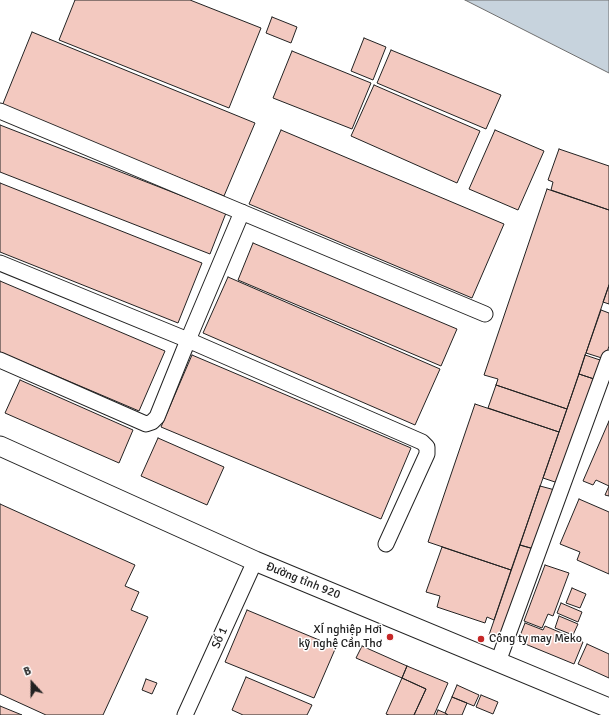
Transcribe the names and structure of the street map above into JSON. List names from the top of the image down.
{
  "streets": {
    "main road": ["Đường tỉnh 920"],
    "street": ["Số 1"]
  },
  "crossings": [
    ["Đường tỉnh 920", "Số 1"]
  ],
  "places": ["XÍ nghiệp Hơi kỹ nghệ Cần Thơ", "Công ty may Meko"],
  "north": "top"
}
